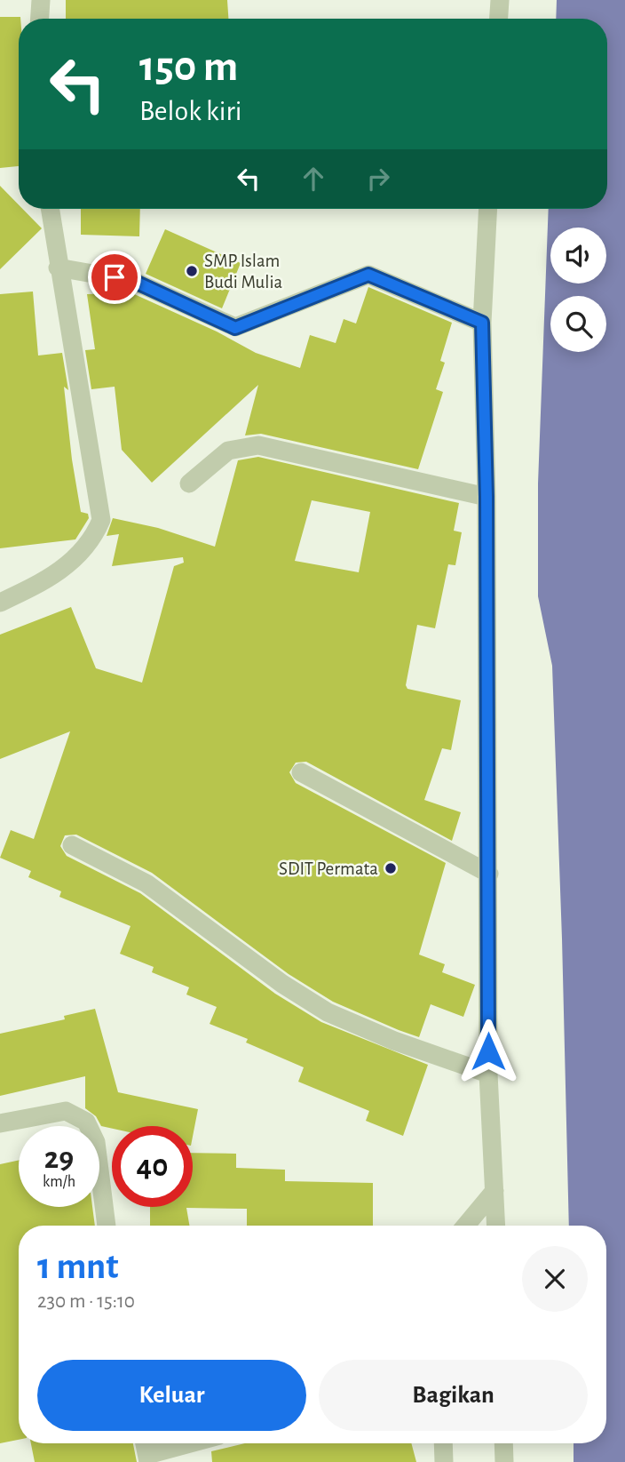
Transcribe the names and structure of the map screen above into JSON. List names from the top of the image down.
{
  "places": ["SMP Islam Budi Mulia", "SDIT Permata"],
  "page": {
    "turn": ["150 m", "Belok kiri"],
    "speed": "29 km/h",
    "limit": "40",
    "heading": ["1 mnt", "230 m · 15:10"],
    "buttons": ["Keluar", "Bagikan"]
  }
}
